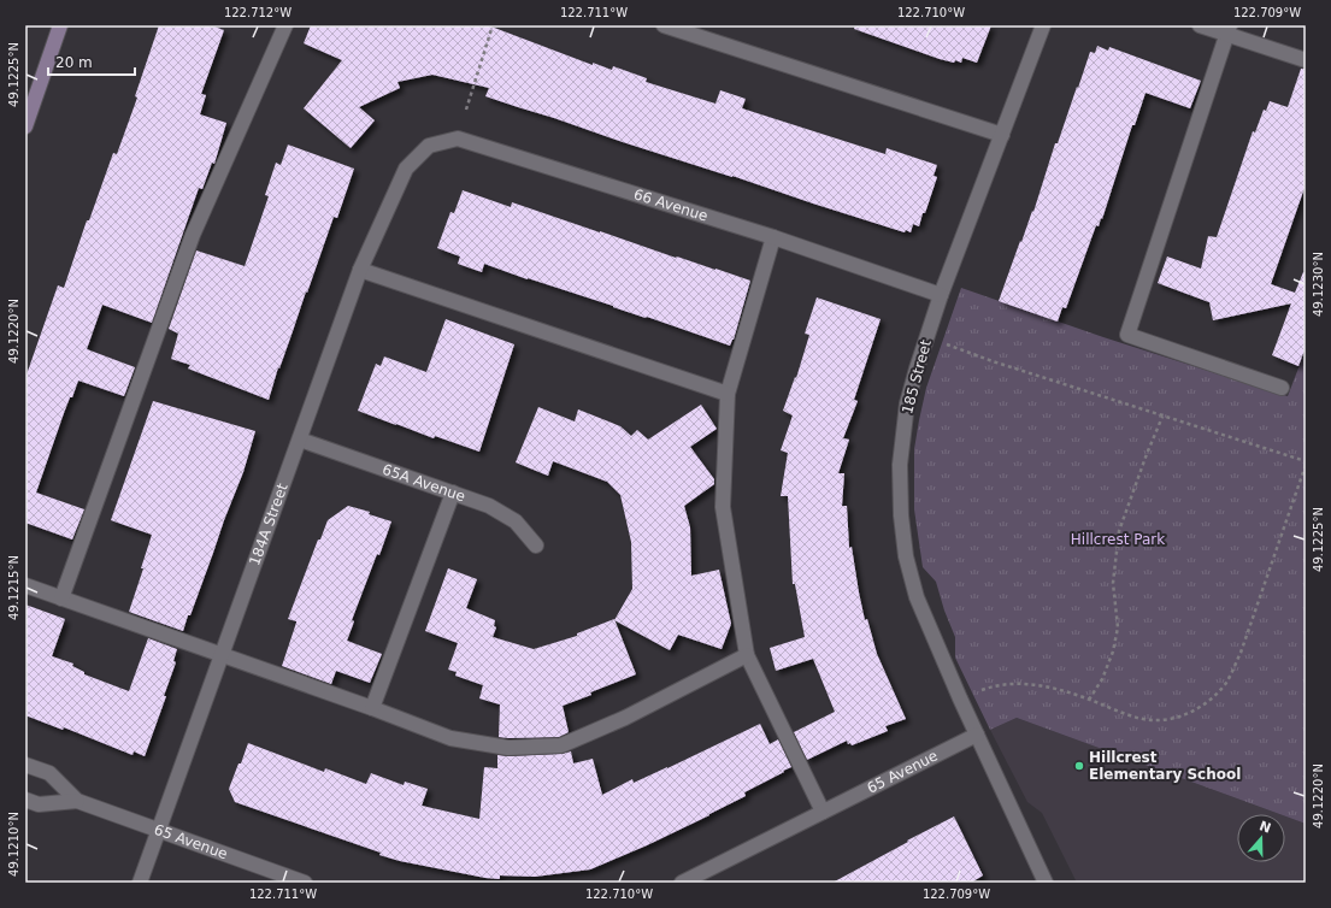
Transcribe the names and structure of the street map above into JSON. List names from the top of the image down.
{
  "streets": {
    "street": [
      "66 Avenue",
      "185 Street",
      "65A Avenue",
      "184A Street",
      "65 Avenue"
    ]
  },
  "crossings": [
    ["66 Avenue", "185 Street"],
    ["66 Avenue", "184A Street"],
    ["185 Street", "65 Avenue"],
    ["65A Avenue", "184A Street"],
    ["184A Street", "65 Avenue"]
  ],
  "parks": ["Hillcrest Park"],
  "places": ["Hillcrest Elementary School"],
  "scale_bar": "20 m",
  "north": "top",
  "coordinates": [
    "122.712°W",
    "122.711°W",
    "122.710°W",
    "122.709°W",
    "49.1225°N",
    "49.1230°N",
    "49.1220°N",
    "49.1215°N",
    "49.1210°N"
  ]
}
